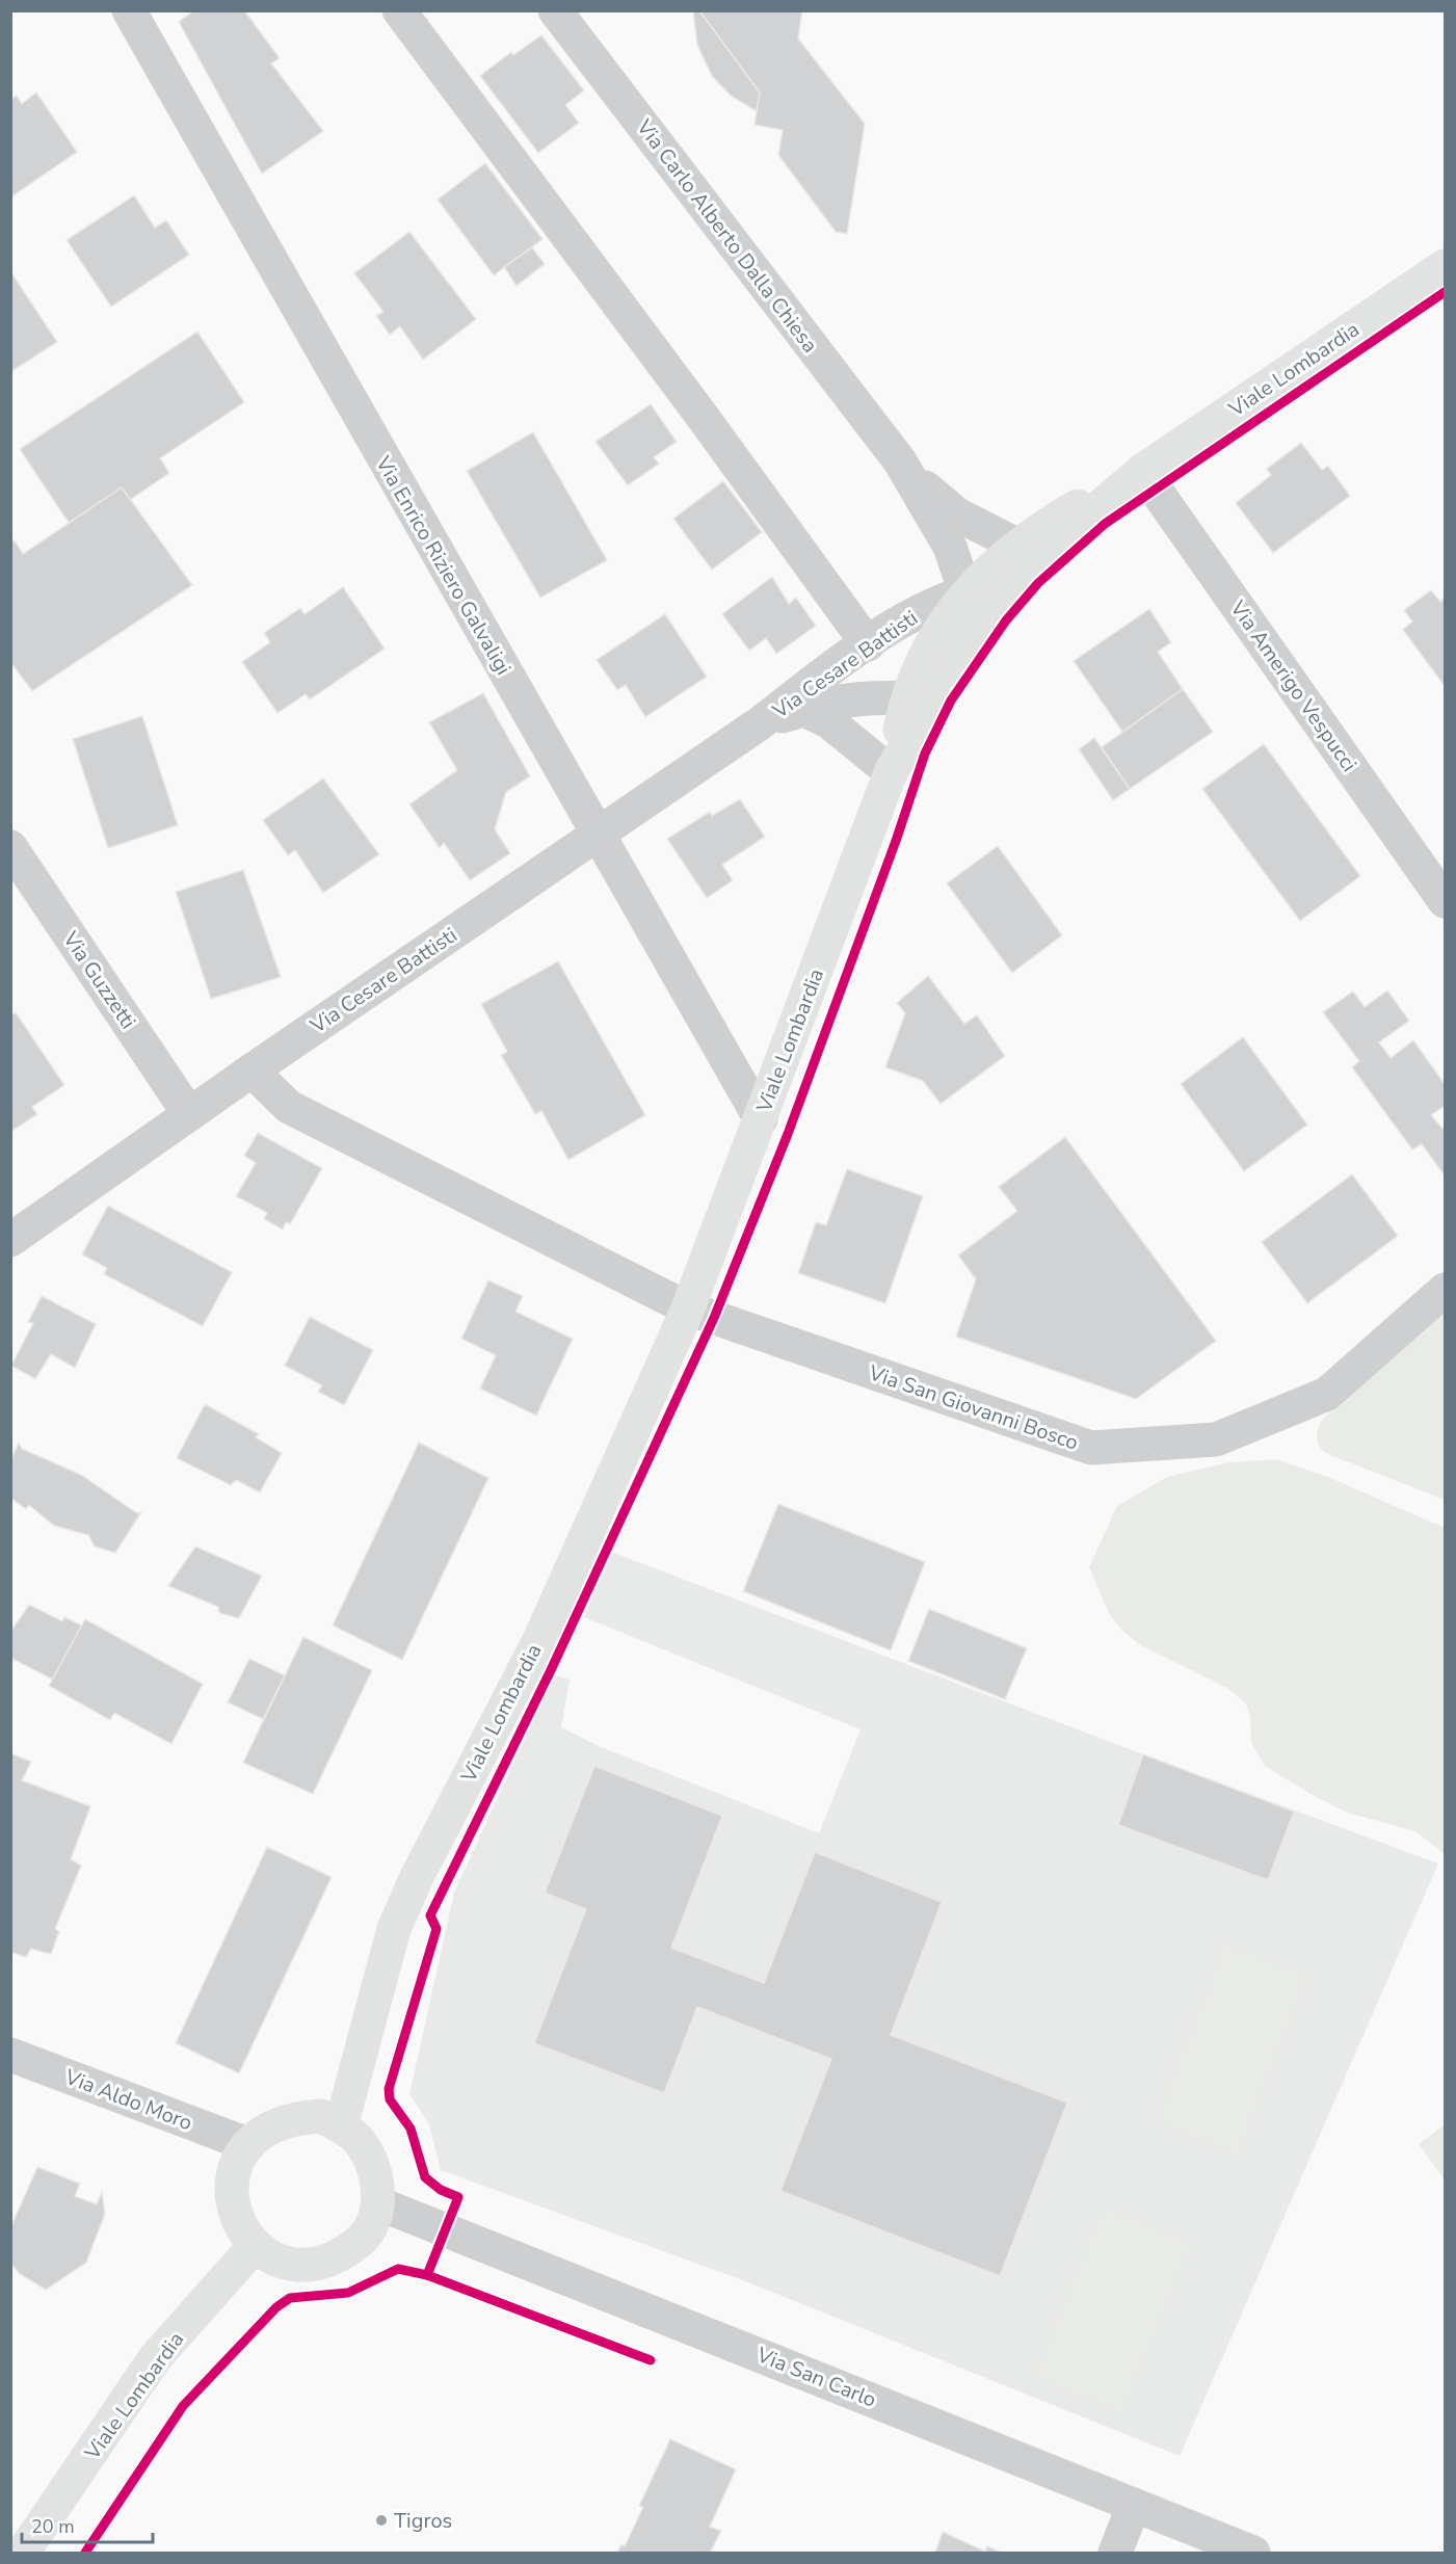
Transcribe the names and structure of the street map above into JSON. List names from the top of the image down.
{
  "streets": {
    "street": [
      "Via Carlo Alberto Dalla Chiesa",
      "Viale Lombardia",
      "Via Enrico Riziero Galvaligi",
      "Via Cesare Battisti",
      "Via Amerigo Vespucci",
      "Via Guzzetti",
      "Via San Giovanni Bosco",
      "Via Aldo Moro",
      "Via San Carlo"
    ]
  },
  "crossings": [
    ["Via Carlo Alberto Dalla Chiesa", "Viale Lombardia"],
    ["Via Carlo Alberto Dalla Chiesa", "Via Cesare Battisti"],
    ["Viale Lombardia", "Via Enrico Riziero Galvaligi"],
    ["Viale Lombardia", "Via Cesare Battisti"],
    ["Viale Lombardia", "Via Amerigo Vespucci"],
    ["Viale Lombardia", "Via San Giovanni Bosco"],
    ["Viale Lombardia", "Via Aldo Moro"],
    ["Viale Lombardia", "Via San Carlo"],
    ["Via Enrico Riziero Galvaligi", "Via Cesare Battisti"],
    ["Via Cesare Battisti", "Via Guzzetti"],
    ["Via Aldo Moro", "Via San Carlo"]
  ],
  "places": ["Tigros"],
  "scale_bar": "20 m"
}
